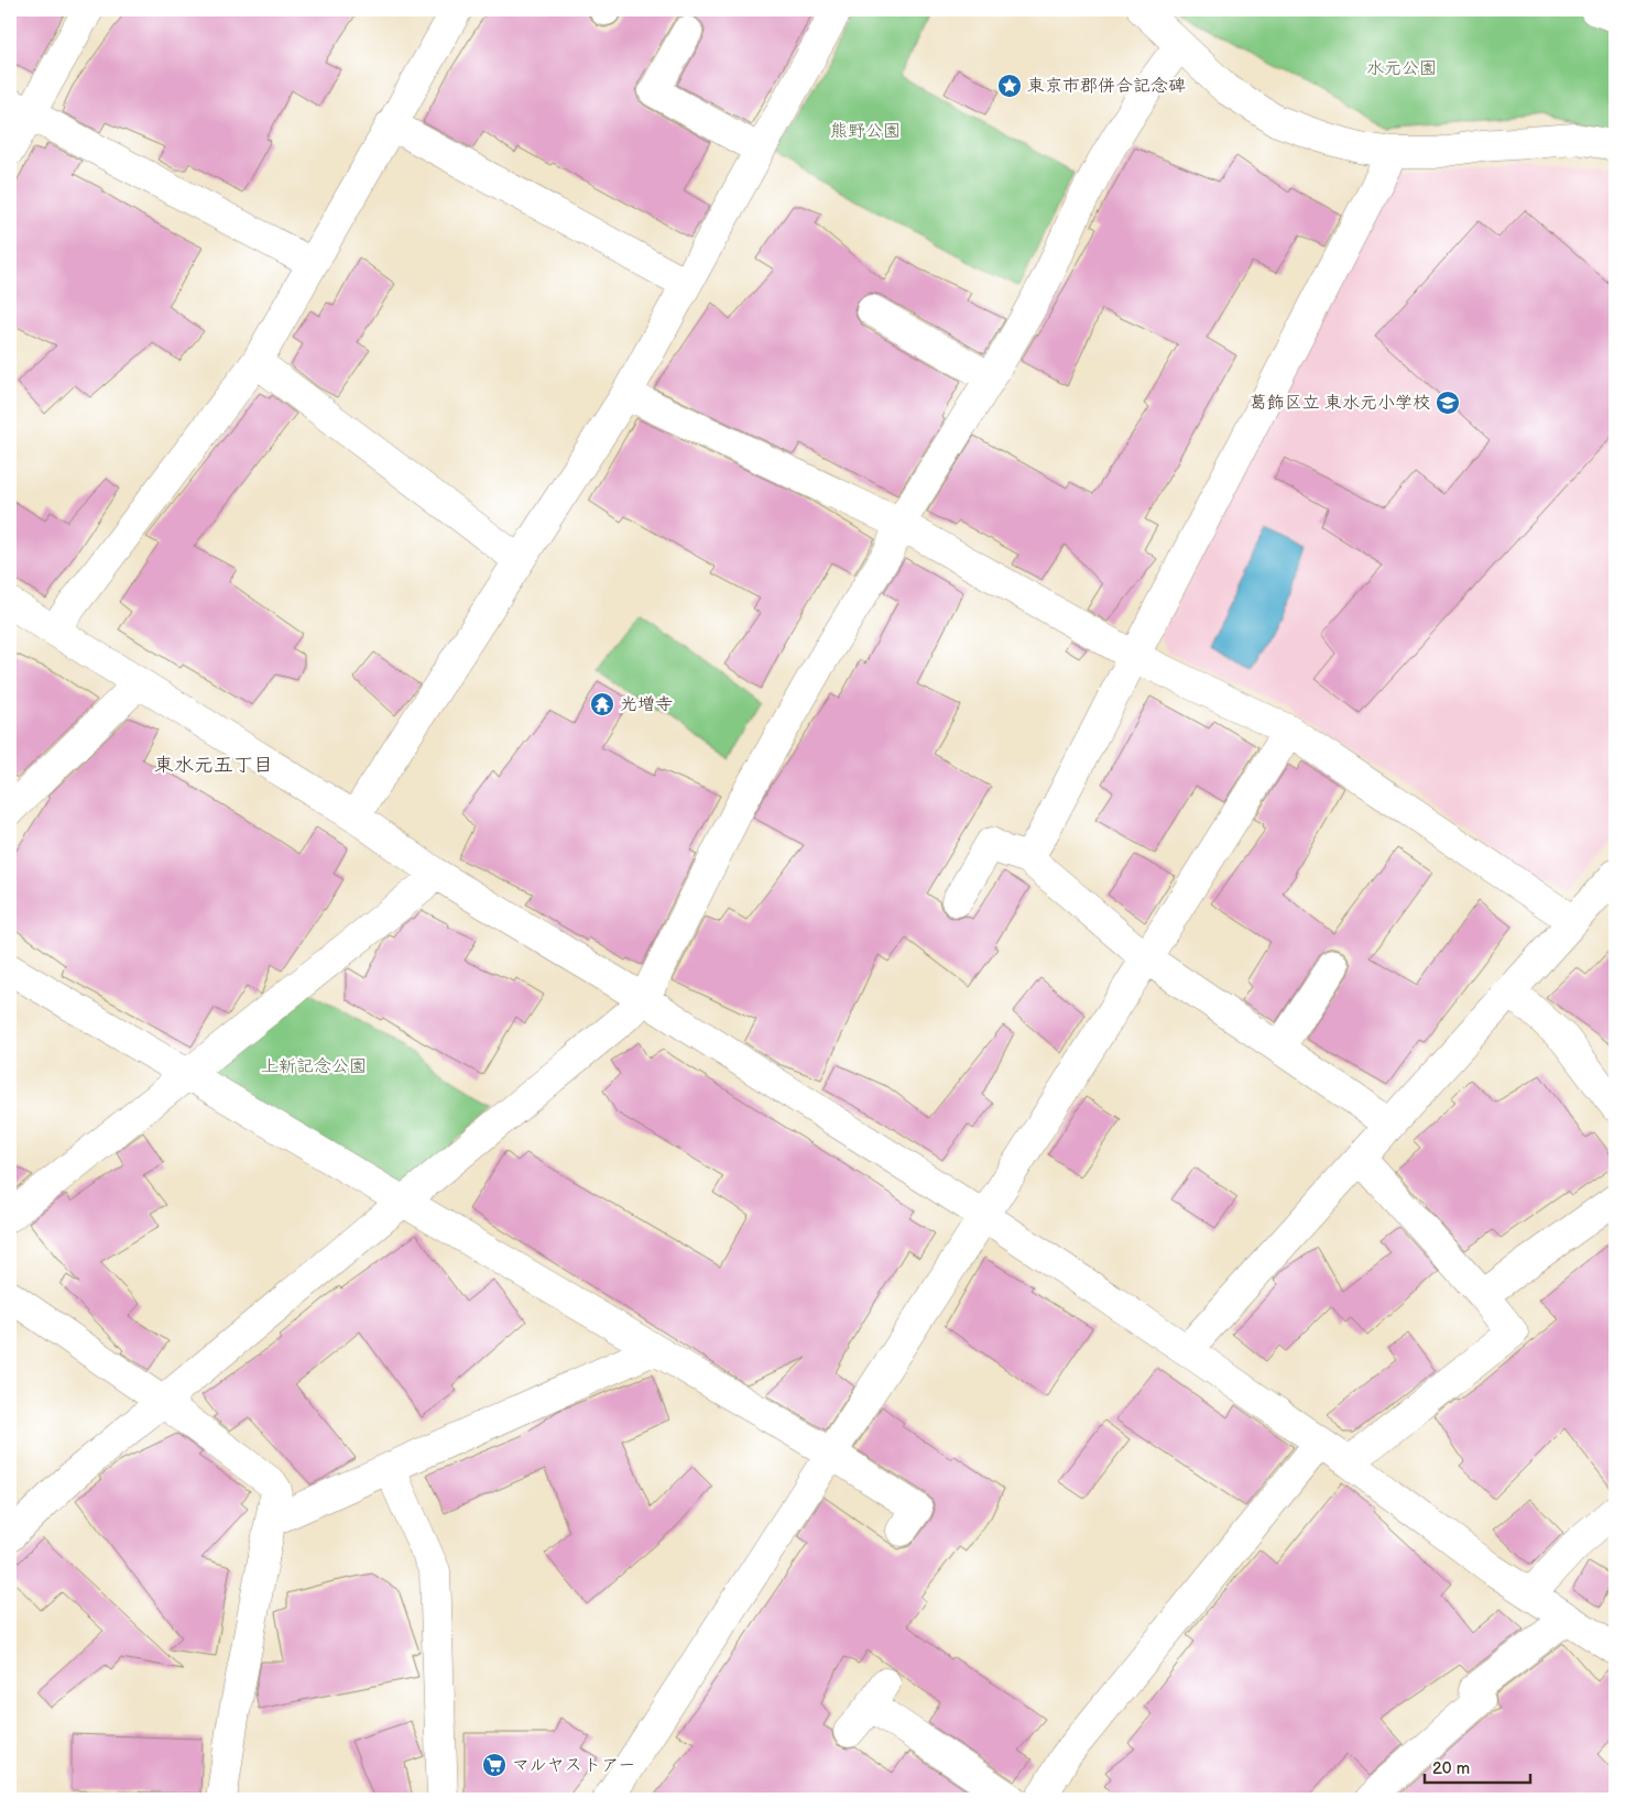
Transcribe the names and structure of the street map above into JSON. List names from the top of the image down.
{
  "districts": ["東水元五丁目"],
  "parks": ["水元公園", "熊野公園", "上新記念公園"],
  "places": {
    "place": ["東京市郡併合記念碑"],
    "school or university": ["葛飾区立 東水元小学校"],
    "temple": ["光増寺"],
    "supermarket": ["マルヤストアー"]
  },
  "scale_bar": "20 m"
}
